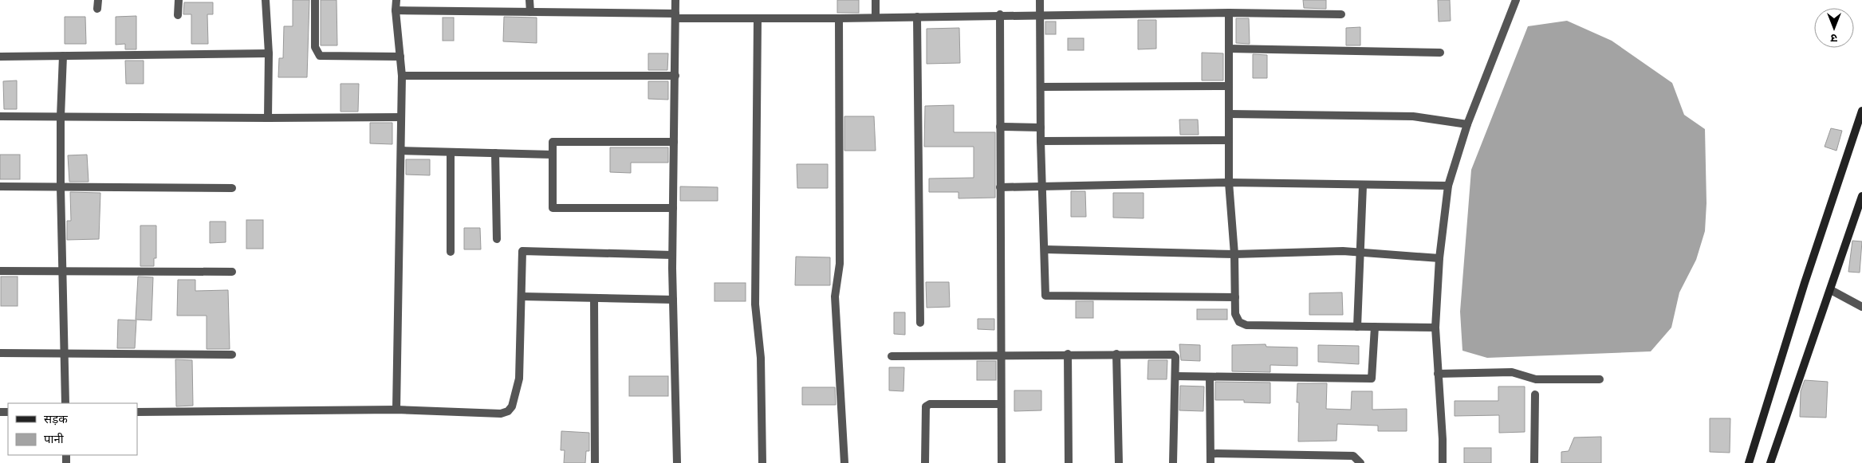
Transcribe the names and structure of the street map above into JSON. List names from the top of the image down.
{
  "legend": ["सड़क", "पानी"],
  "north": "bottom"
}
